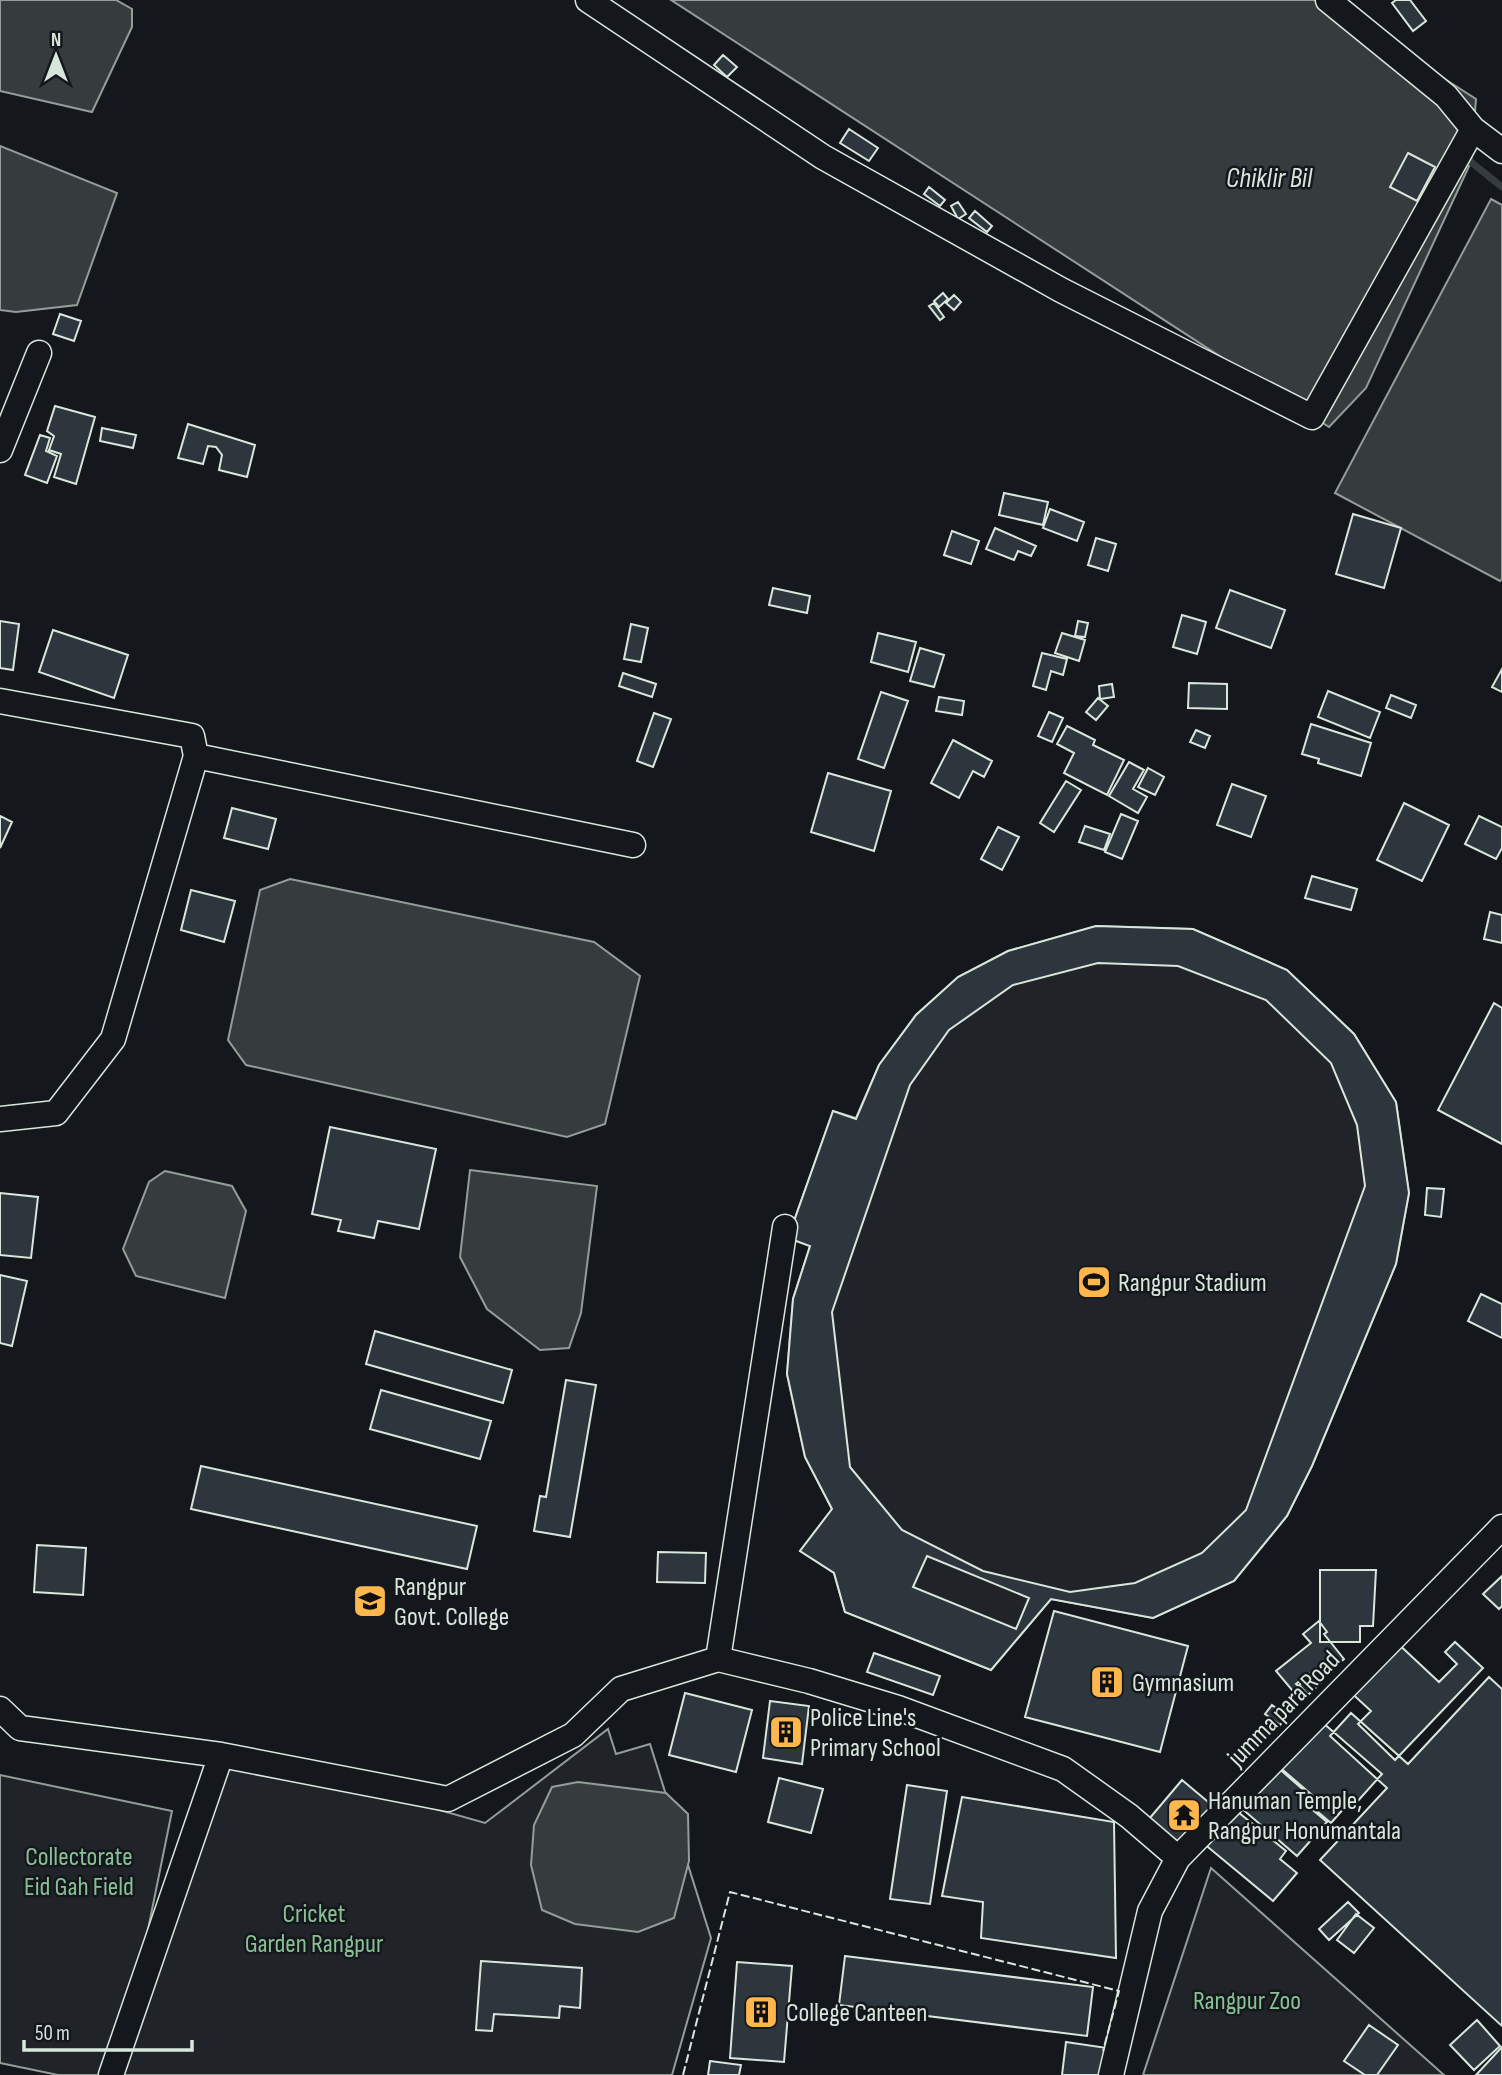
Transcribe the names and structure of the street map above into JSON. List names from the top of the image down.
{
  "streets": {
    "street": ["jumma para Road"]
  },
  "water": ["Chiklir Bil"],
  "parks": ["Collectorate Eid Gah Field", "Cricket Garden Rangpur", "Rangpur Zoo"],
  "places": {
    "sports": ["Rangpur Stadium"],
    "school or university": ["Rangpur Govt. College"],
    "building": ["Gymnasium", "Police Line's Primary School", "College Canteen"],
    "temple": ["Hanuman Temple, Rangpur Honumantala"]
  },
  "scale_bar": "50 m",
  "north": "top"
}
